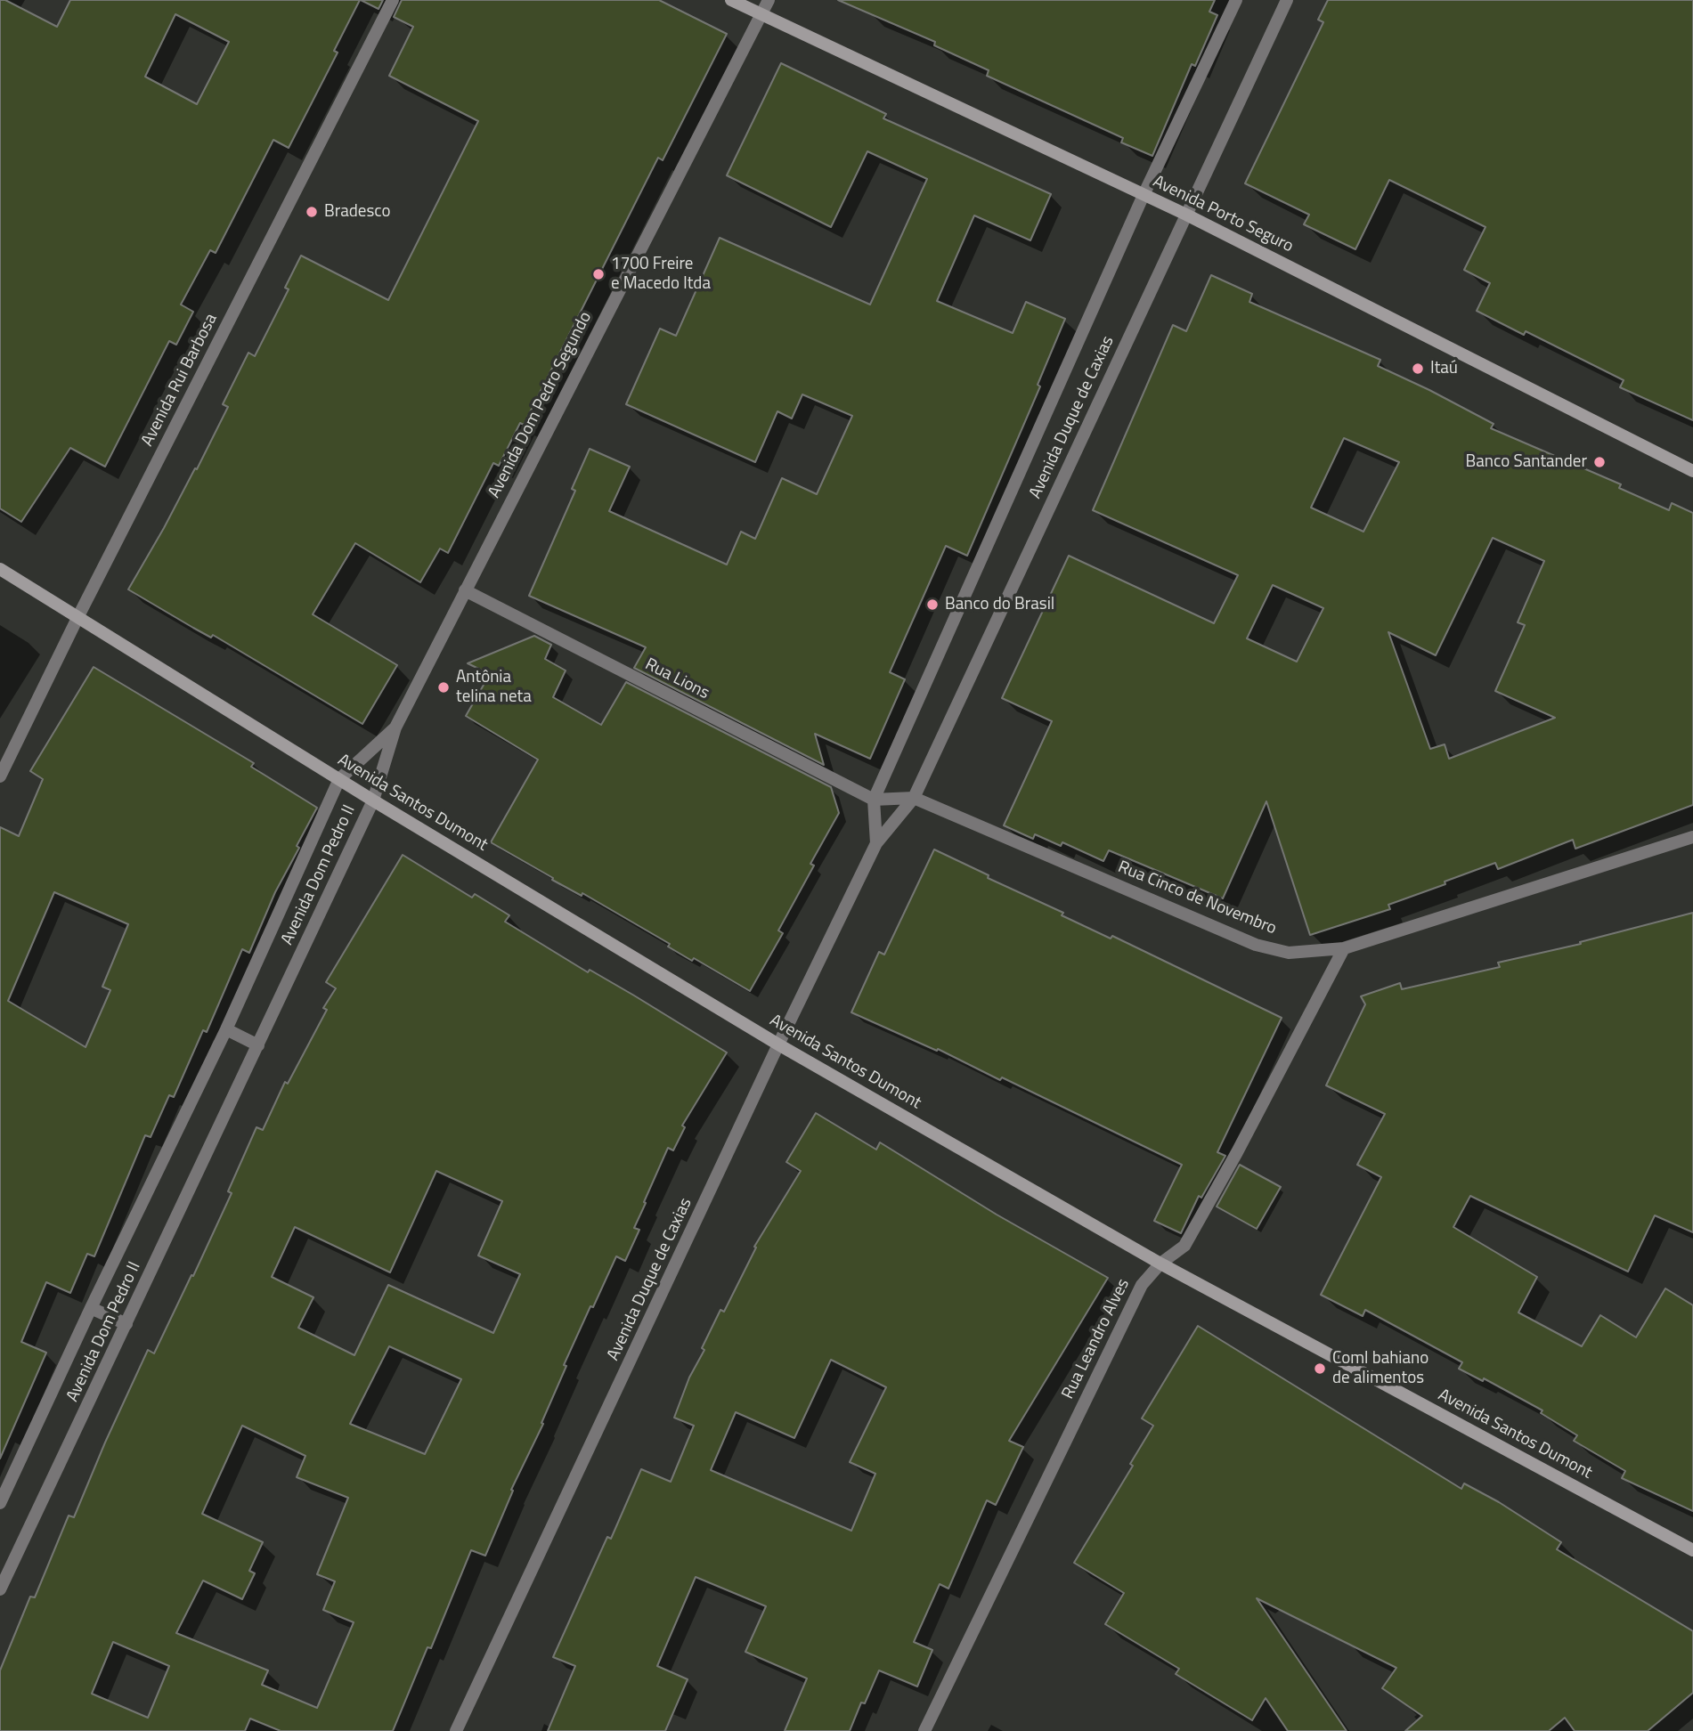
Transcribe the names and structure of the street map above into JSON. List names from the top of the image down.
{
  "streets": {
    "main road": ["Avenida Porto Seguro", "Avenida Santos Dumont"],
    "street": [
      "Avenida Rui Barbosa",
      "Avenida Dom Pedro Segundo",
      "Avenida Duque de Caxias",
      "Rua Lions",
      "Avenida Dom Pedro II",
      "Rua Cinco de Novembro",
      "Rua Leandro Alves"
    ]
  },
  "crossings": [
    ["Avenida Porto Seguro", "Avenida Dom Pedro Segundo"],
    ["Avenida Porto Seguro", "Avenida Duque de Caxias"],
    ["Avenida Rui Barbosa", "Avenida Santos Dumont"],
    ["Avenida Dom Pedro Segundo", "Rua Lions"],
    ["Avenida Dom Pedro Segundo", "Avenida Dom Pedro II"],
    ["Avenida Duque de Caxias", "Rua Lions"],
    ["Avenida Duque de Caxias", "Avenida Santos Dumont"],
    ["Avenida Duque de Caxias", "Rua Cinco de Novembro"],
    ["Rua Lions", "Rua Cinco de Novembro"],
    ["Avenida Santos Dumont", "Avenida Dom Pedro II"],
    ["Avenida Santos Dumont", "Rua Leandro Alves"],
    ["Rua Cinco de Novembro", "Rua Leandro Alves"]
  ],
  "places": [
    "Bradesco",
    "1700 Freire e Macedo ltda",
    "Itaú",
    "Banco Santander",
    "Banco do Brasil",
    "Antônia telina neta",
    "Coml bahiano de alimentos"
  ]
}
